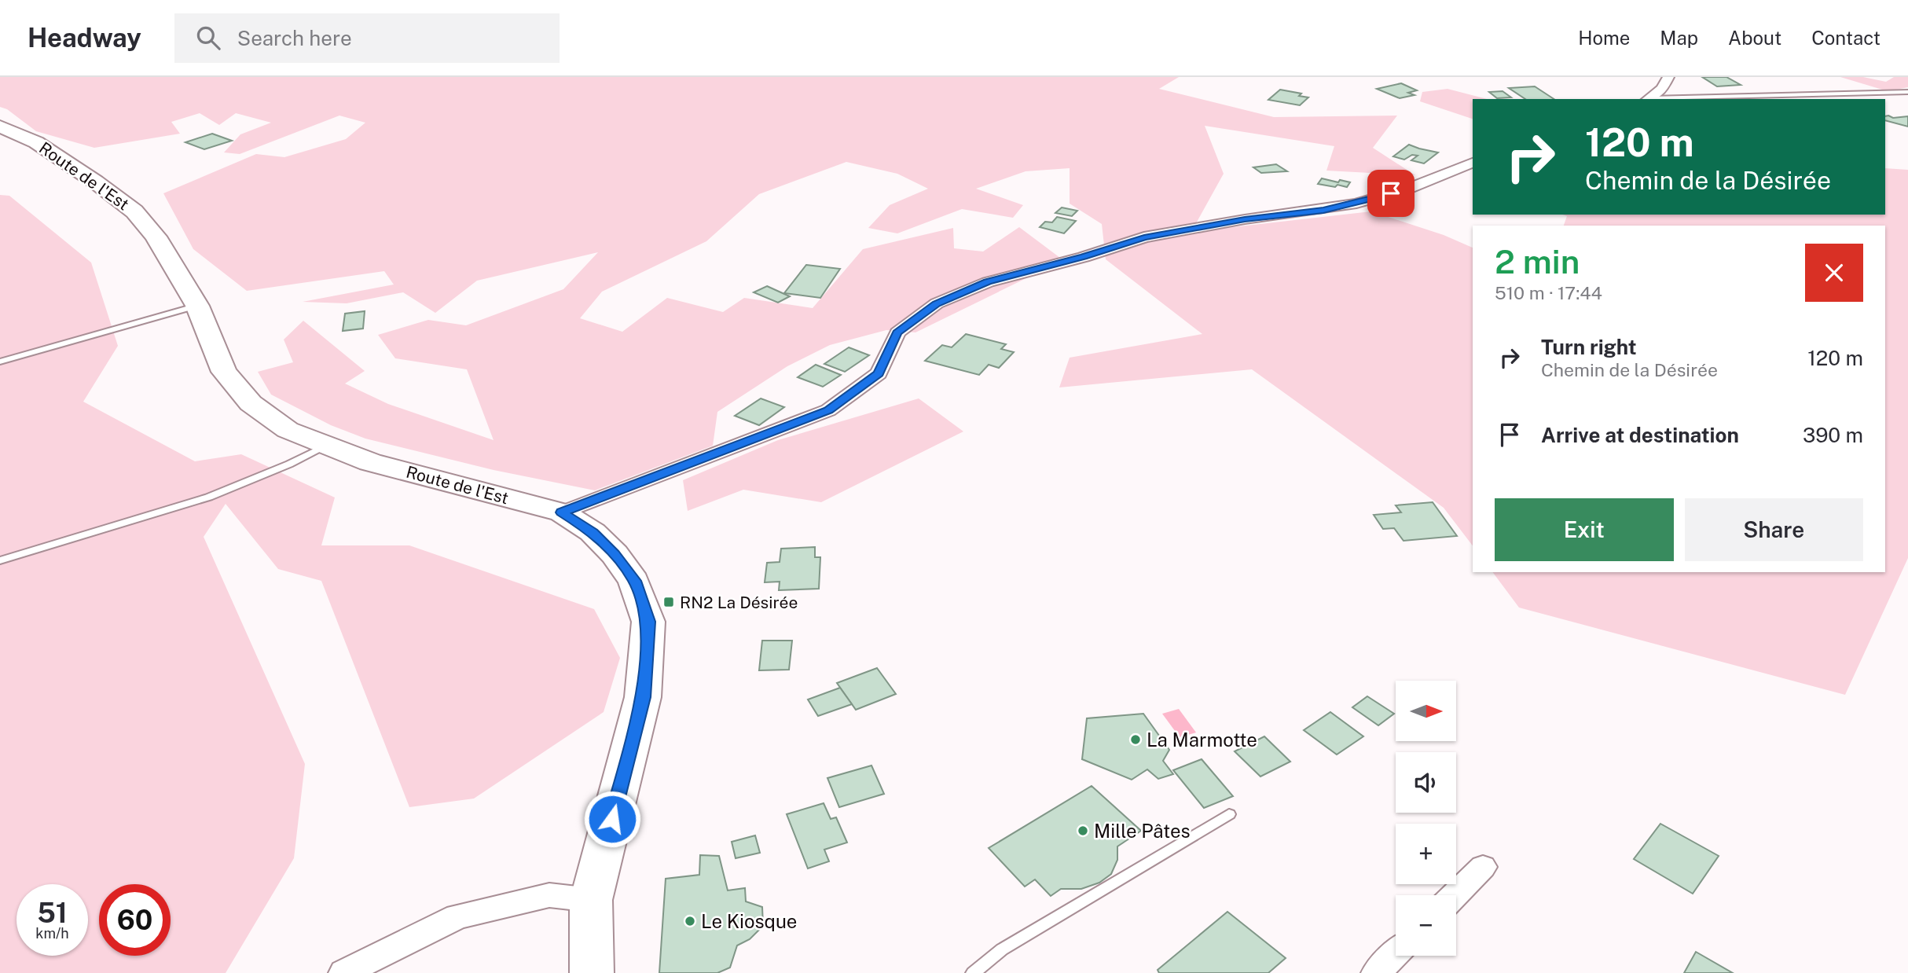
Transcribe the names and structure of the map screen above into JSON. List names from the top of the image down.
{
  "streets": {
    "main road": ["Route de l'Est"]
  },
  "places": {
    "transit": ["RN2 La Désirée"],
    "other": ["La Marmotte", "Mille Pâtes", "Le Kiosque"]
  },
  "north": "right",
  "page": {
    "header": "Headway",
    "search": "Search here",
    "nav": [
      "Home",
      "Map",
      "About",
      "Contact"
    ],
    "turn": ["120 m", "Chemin de la Désirée"],
    "heading": ["2 min", "510 m · 17:44"],
    "list": [
      {
        "name": "Turn right",
        "note": "Chemin de la Désirée",
        "value": "120 m"
      },
      {
        "name": "Arrive at destination",
        "value": "390 m"
      }
    ],
    "buttons": ["Exit", "Share"],
    "map_buttons": ["+", "−"],
    "speed": "51 km/h",
    "limit": "60"
  }
}
